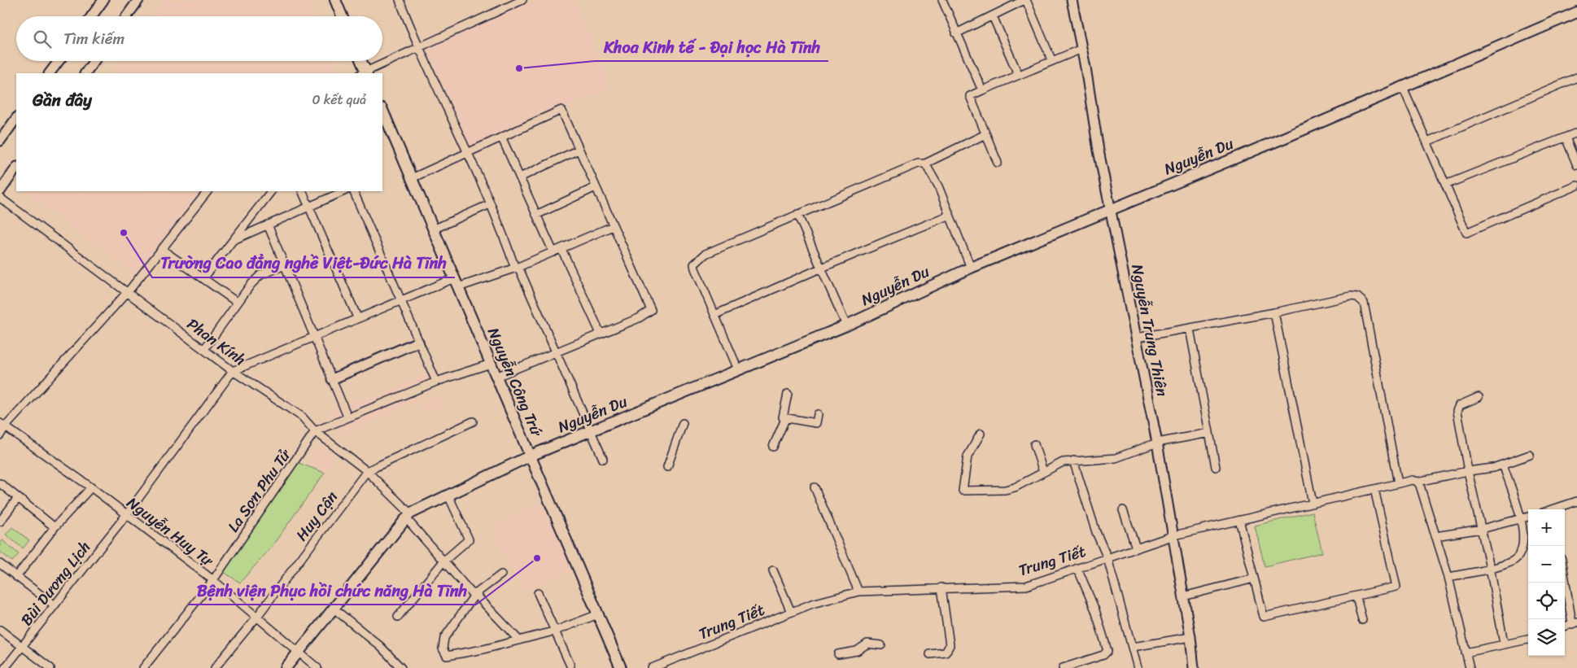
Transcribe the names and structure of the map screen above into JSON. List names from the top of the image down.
{
  "streets": {
    "main road": ["Nguyễn Du", "Nguyễn Công Trứ"],
    "street": [
      "Nguyễn Trung Thiên",
      "Phan Kính",
      "La Sơn Phu Tử",
      "Huy Cận",
      "Nguyễn Huy Tự",
      "Trung Tiết",
      "Bùi Dương Lịch"
    ]
  },
  "crossings": [
    ["Nguyễn Du", "Nguyễn Trung Thiên"],
    ["Nguyễn Du", "Phan Kính"],
    ["Nguyễn Du", "Nguyễn Công Trứ"],
    ["Nguyễn Du", "Nguyễn Huy Tự"],
    ["Nguyễn Trung Thiên", "Trung Tiết"],
    ["Phan Kính", "La Sơn Phu Tử"],
    ["Phan Kính", "Huy Cận"],
    ["Phan Kính", "Bùi Dương Lịch"],
    ["La Sơn Phu Tử", "Nguyễn Huy Tự"],
    ["Huy Cận", "Nguyễn Huy Tự"],
    ["Nguyễn Huy Tự", "Bùi Dương Lịch"]
  ],
  "places": ["Khoa Kinh tế - Đại học Hà Tĩnh", "Trường Cao đẳng nghề Việt-Đức Hà Tĩnh", "Bệnh viện Phục hồi chức năng Hà Tĩnh"],
  "page": {
    "search": "Tìm kiếm",
    "heading": ["Gần đây", "0 kết quả"],
    "map_buttons": ["+", "−"]
  }
}
